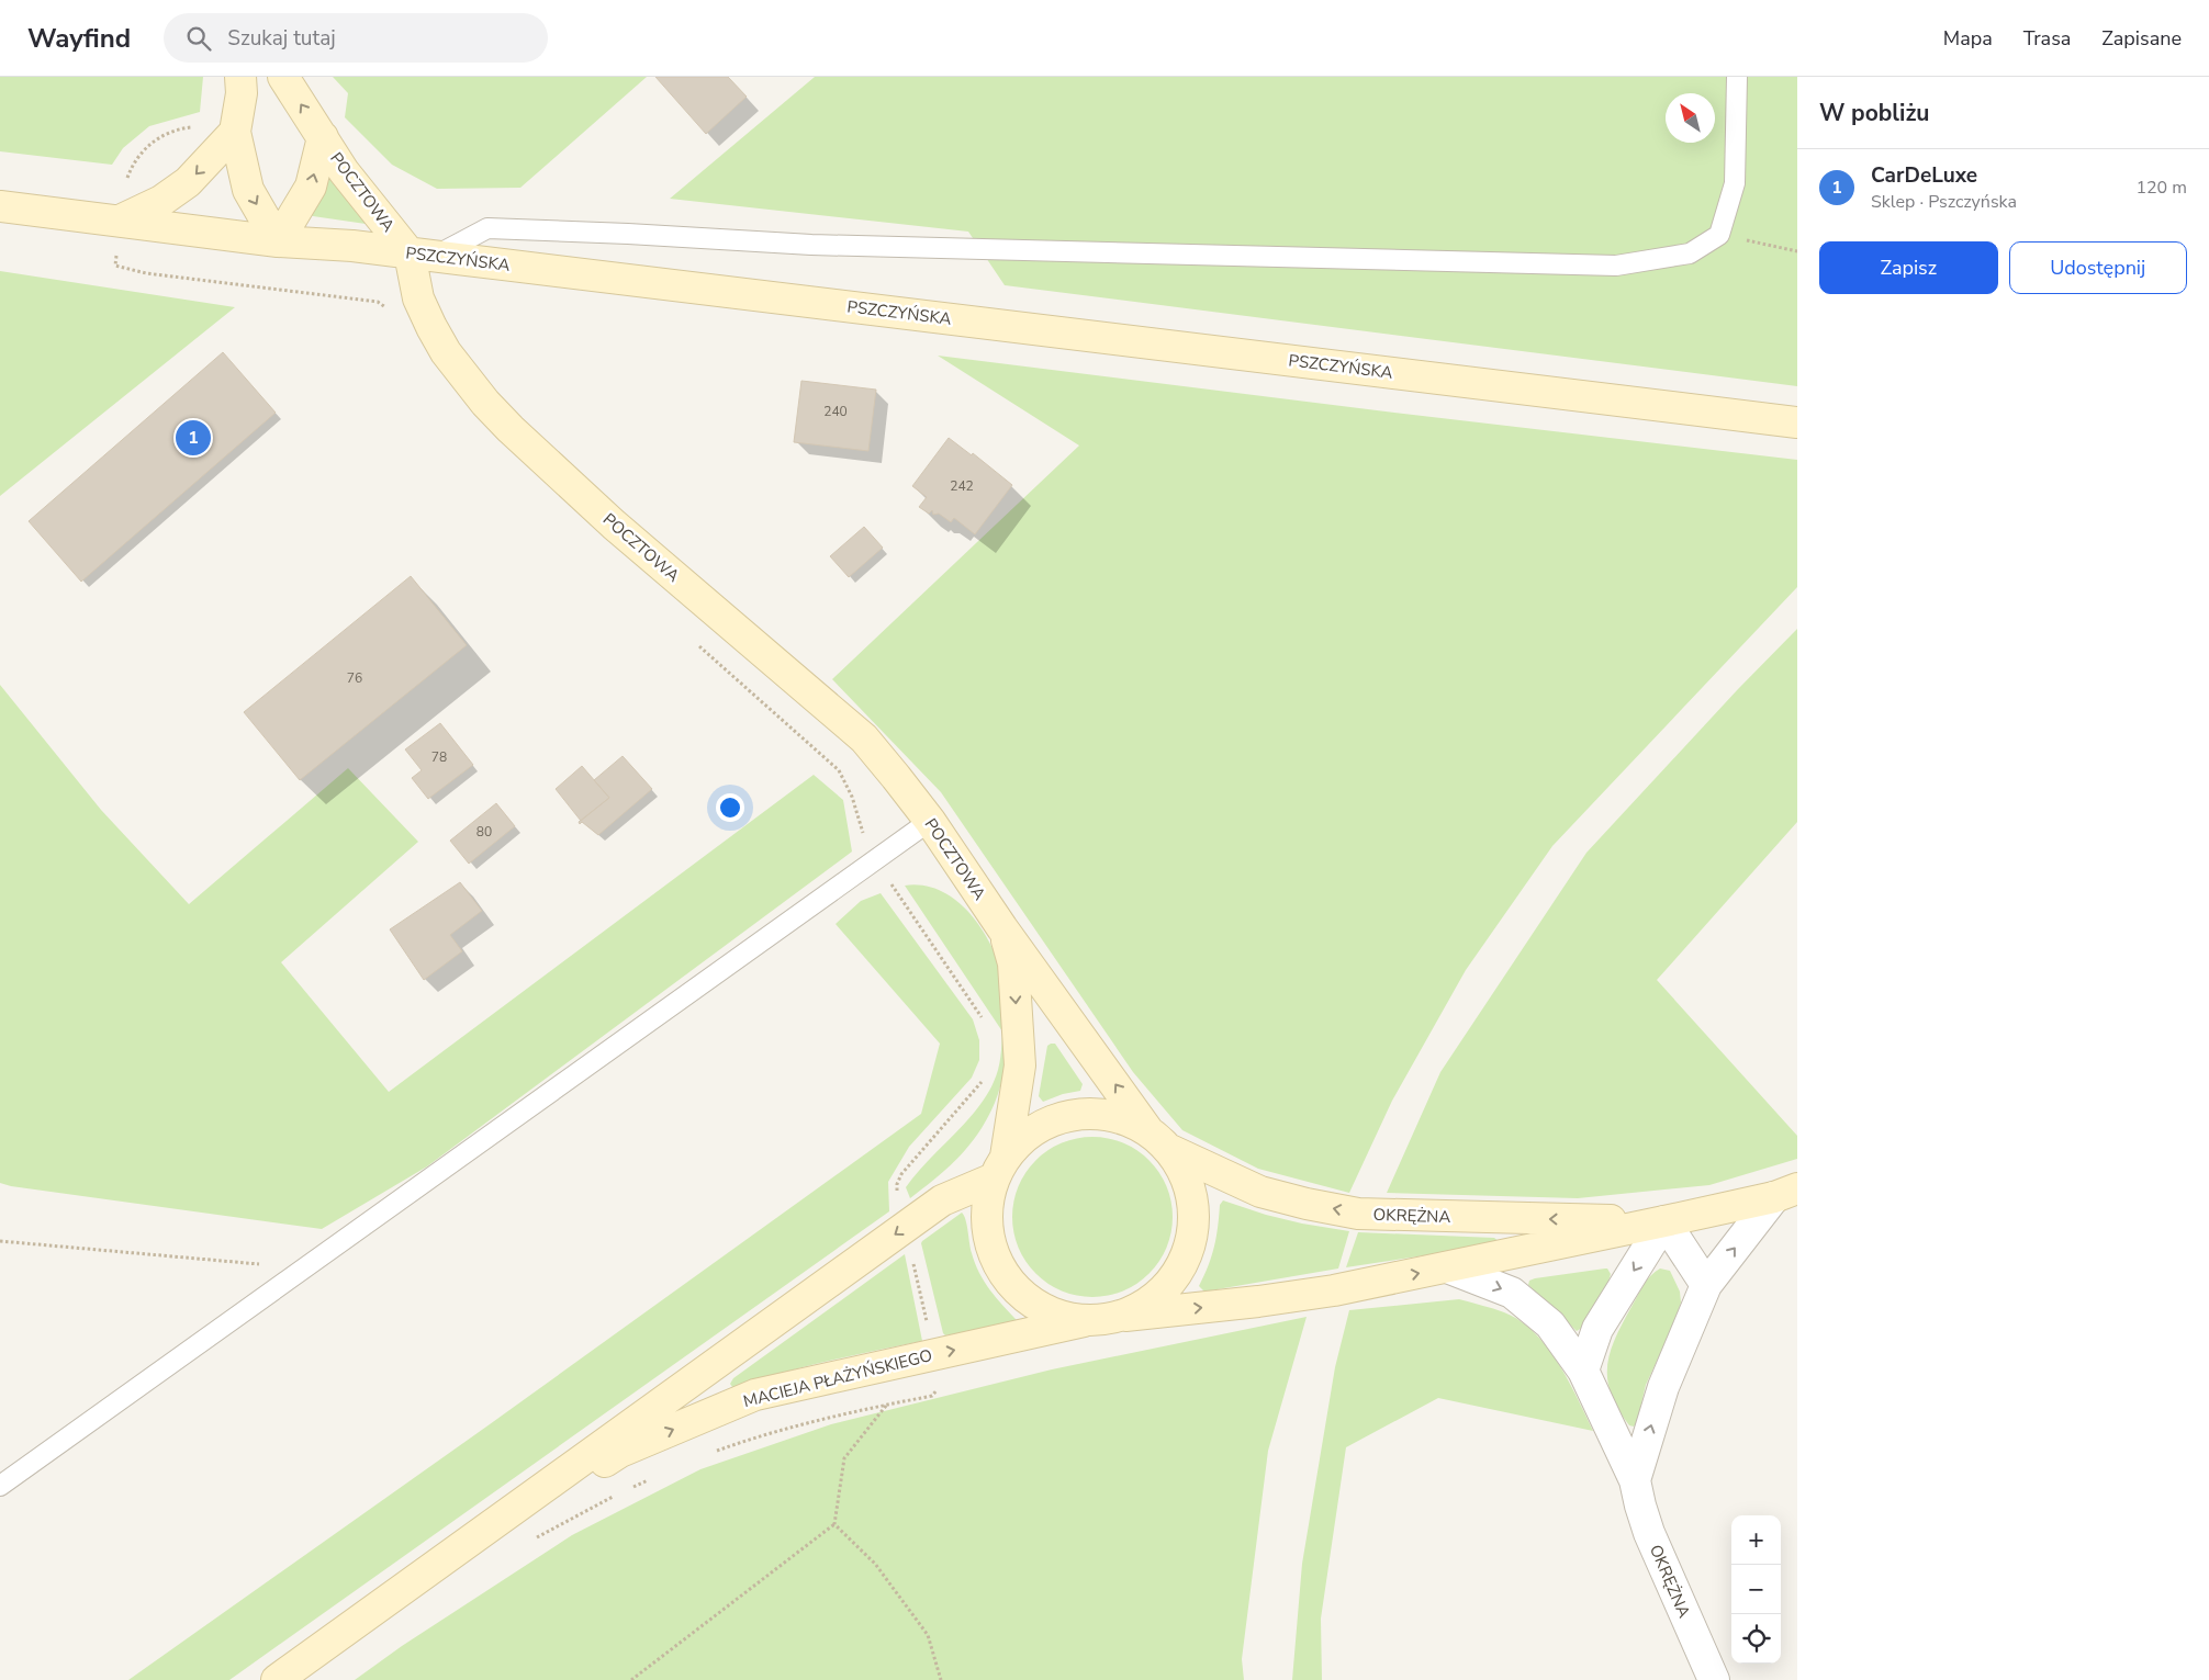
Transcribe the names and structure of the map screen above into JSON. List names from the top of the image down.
{
  "streets": {
    "street": [
      "POCZTOWA",
      "PSZCZYŃSKA",
      "OKRĘŻNA",
      "MACIEJA PŁAŻYŃSKIEGO"
    ]
  },
  "crossings": [
    ["POCZTOWA", "PSZCZYŃSKA"],
    ["POCZTOWA", "OKRĘŻNA"],
    ["POCZTOWA", "MACIEJA PŁAŻYŃSKIEGO"],
    ["OKRĘŻNA", "MACIEJA PŁAŻYŃSKIEGO"]
  ],
  "house_numbers": [
    "240",
    "242",
    "76",
    "78",
    "80"
  ],
  "north": "top left",
  "page": {
    "header": "Wayfind",
    "search": "Szukaj tutaj",
    "nav": ["Mapa", "Trasa", "Zapisane"],
    "heading": "W pobliżu",
    "list": [
      {
        "mark": "1",
        "name": "CarDeLuxe",
        "note": "Sklep · Pszczyńska",
        "value": "120 m"
      }
    ],
    "buttons": ["Zapisz", "Udostępnij"],
    "pins": "1",
    "map_buttons": ["+", "−"]
  }
}
